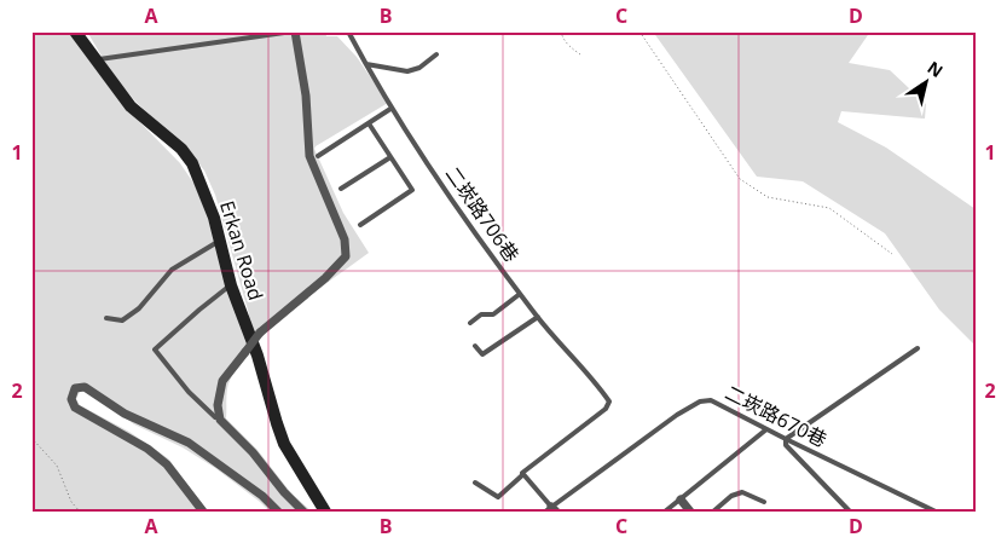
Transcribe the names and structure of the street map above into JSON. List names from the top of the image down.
{
  "streets": {
    "street": ["Erkan Road"],
    "lane": ["二崁路706巷", "二崁路670巷"]
  },
  "crossings": [
    ["二崁路706巷", "二崁路670巷"]
  ],
  "north": "top right",
  "grid": {
    "columns": [
      "A",
      "B",
      "C",
      "D"
    ],
    "rows": ["1", "2"]
  }
}
